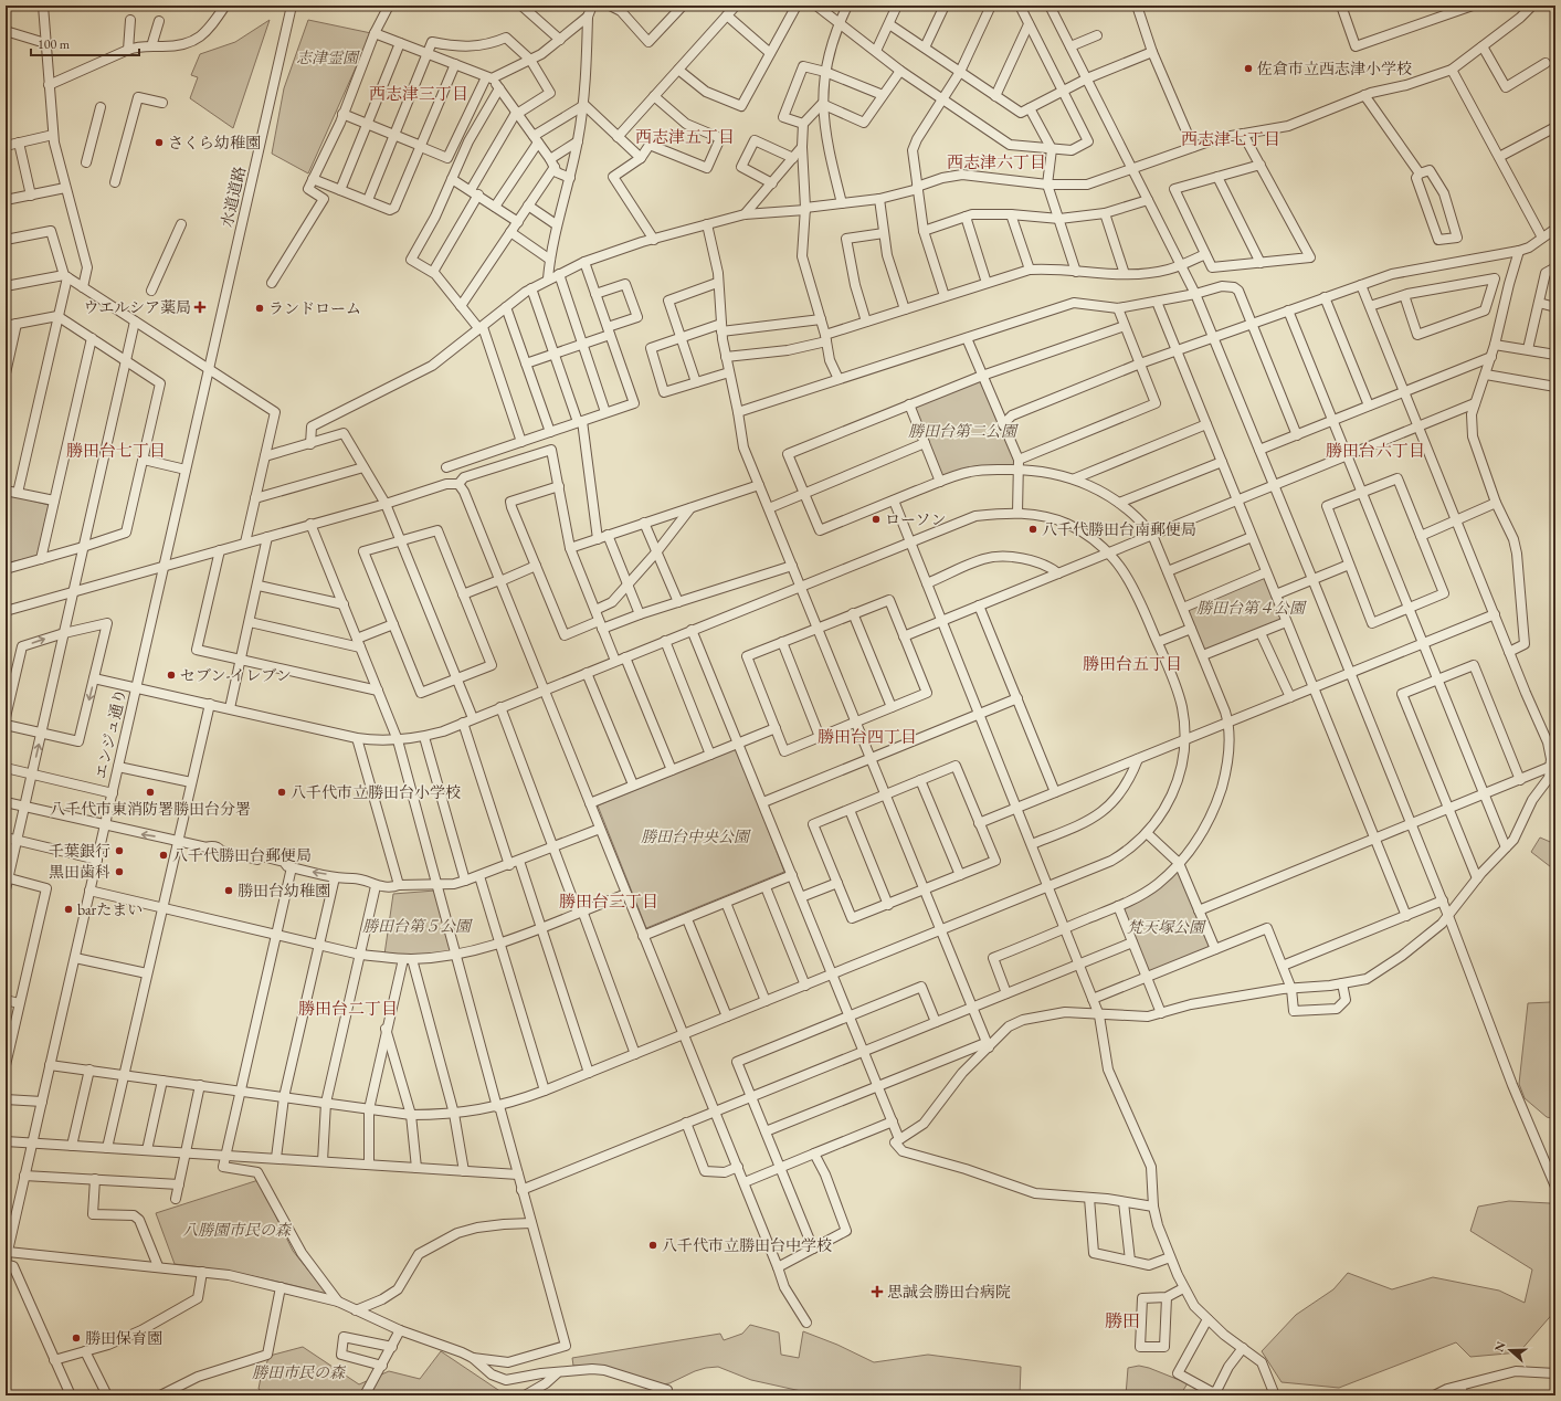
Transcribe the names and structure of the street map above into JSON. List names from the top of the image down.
{
  "streets": {
    "street": ["水道道路", "エンジュ通り"]
  },
  "crossings": [
    ["水道道路", "エンジュ通り"]
  ],
  "districts": [
    "西志津三丁目",
    "西志津五丁目",
    "西志津七丁目",
    "西志津六丁目",
    "勝田台七丁目",
    "勝田台六丁目",
    "勝田台五丁目",
    "勝田台四丁目",
    "勝田台三丁目",
    "勝田台二丁目",
    "勝田"
  ],
  "parks": [
    "志津霊園",
    "勝田台第二公園",
    "勝田台第４公園",
    "勝田台中央公園",
    "勝田台第５公園",
    "梵天塚公園",
    "八勝園市民の森",
    "勝田市民の森"
  ],
  "places": {
    "other": [
      "佐倉市立西志津小学校",
      "さくら幼稚園",
      "ランドローム",
      "ローソン",
      "八千代勝田台南郵便局",
      "セブン-イレブン",
      "八千代市東消防署勝田台分署",
      "八千代市立勝田台小学校",
      "千葉銀行",
      "八千代勝田台郵便局",
      "黒田歯科",
      "勝田台幼稚園",
      "barたまい",
      "八千代市立勝田台中学校",
      "勝田保育園"
    ],
    "health": ["ウエルシア薬局", "思誠会勝田台病院"]
  },
  "scale_bar": "100 m",
  "north": "left"
}
